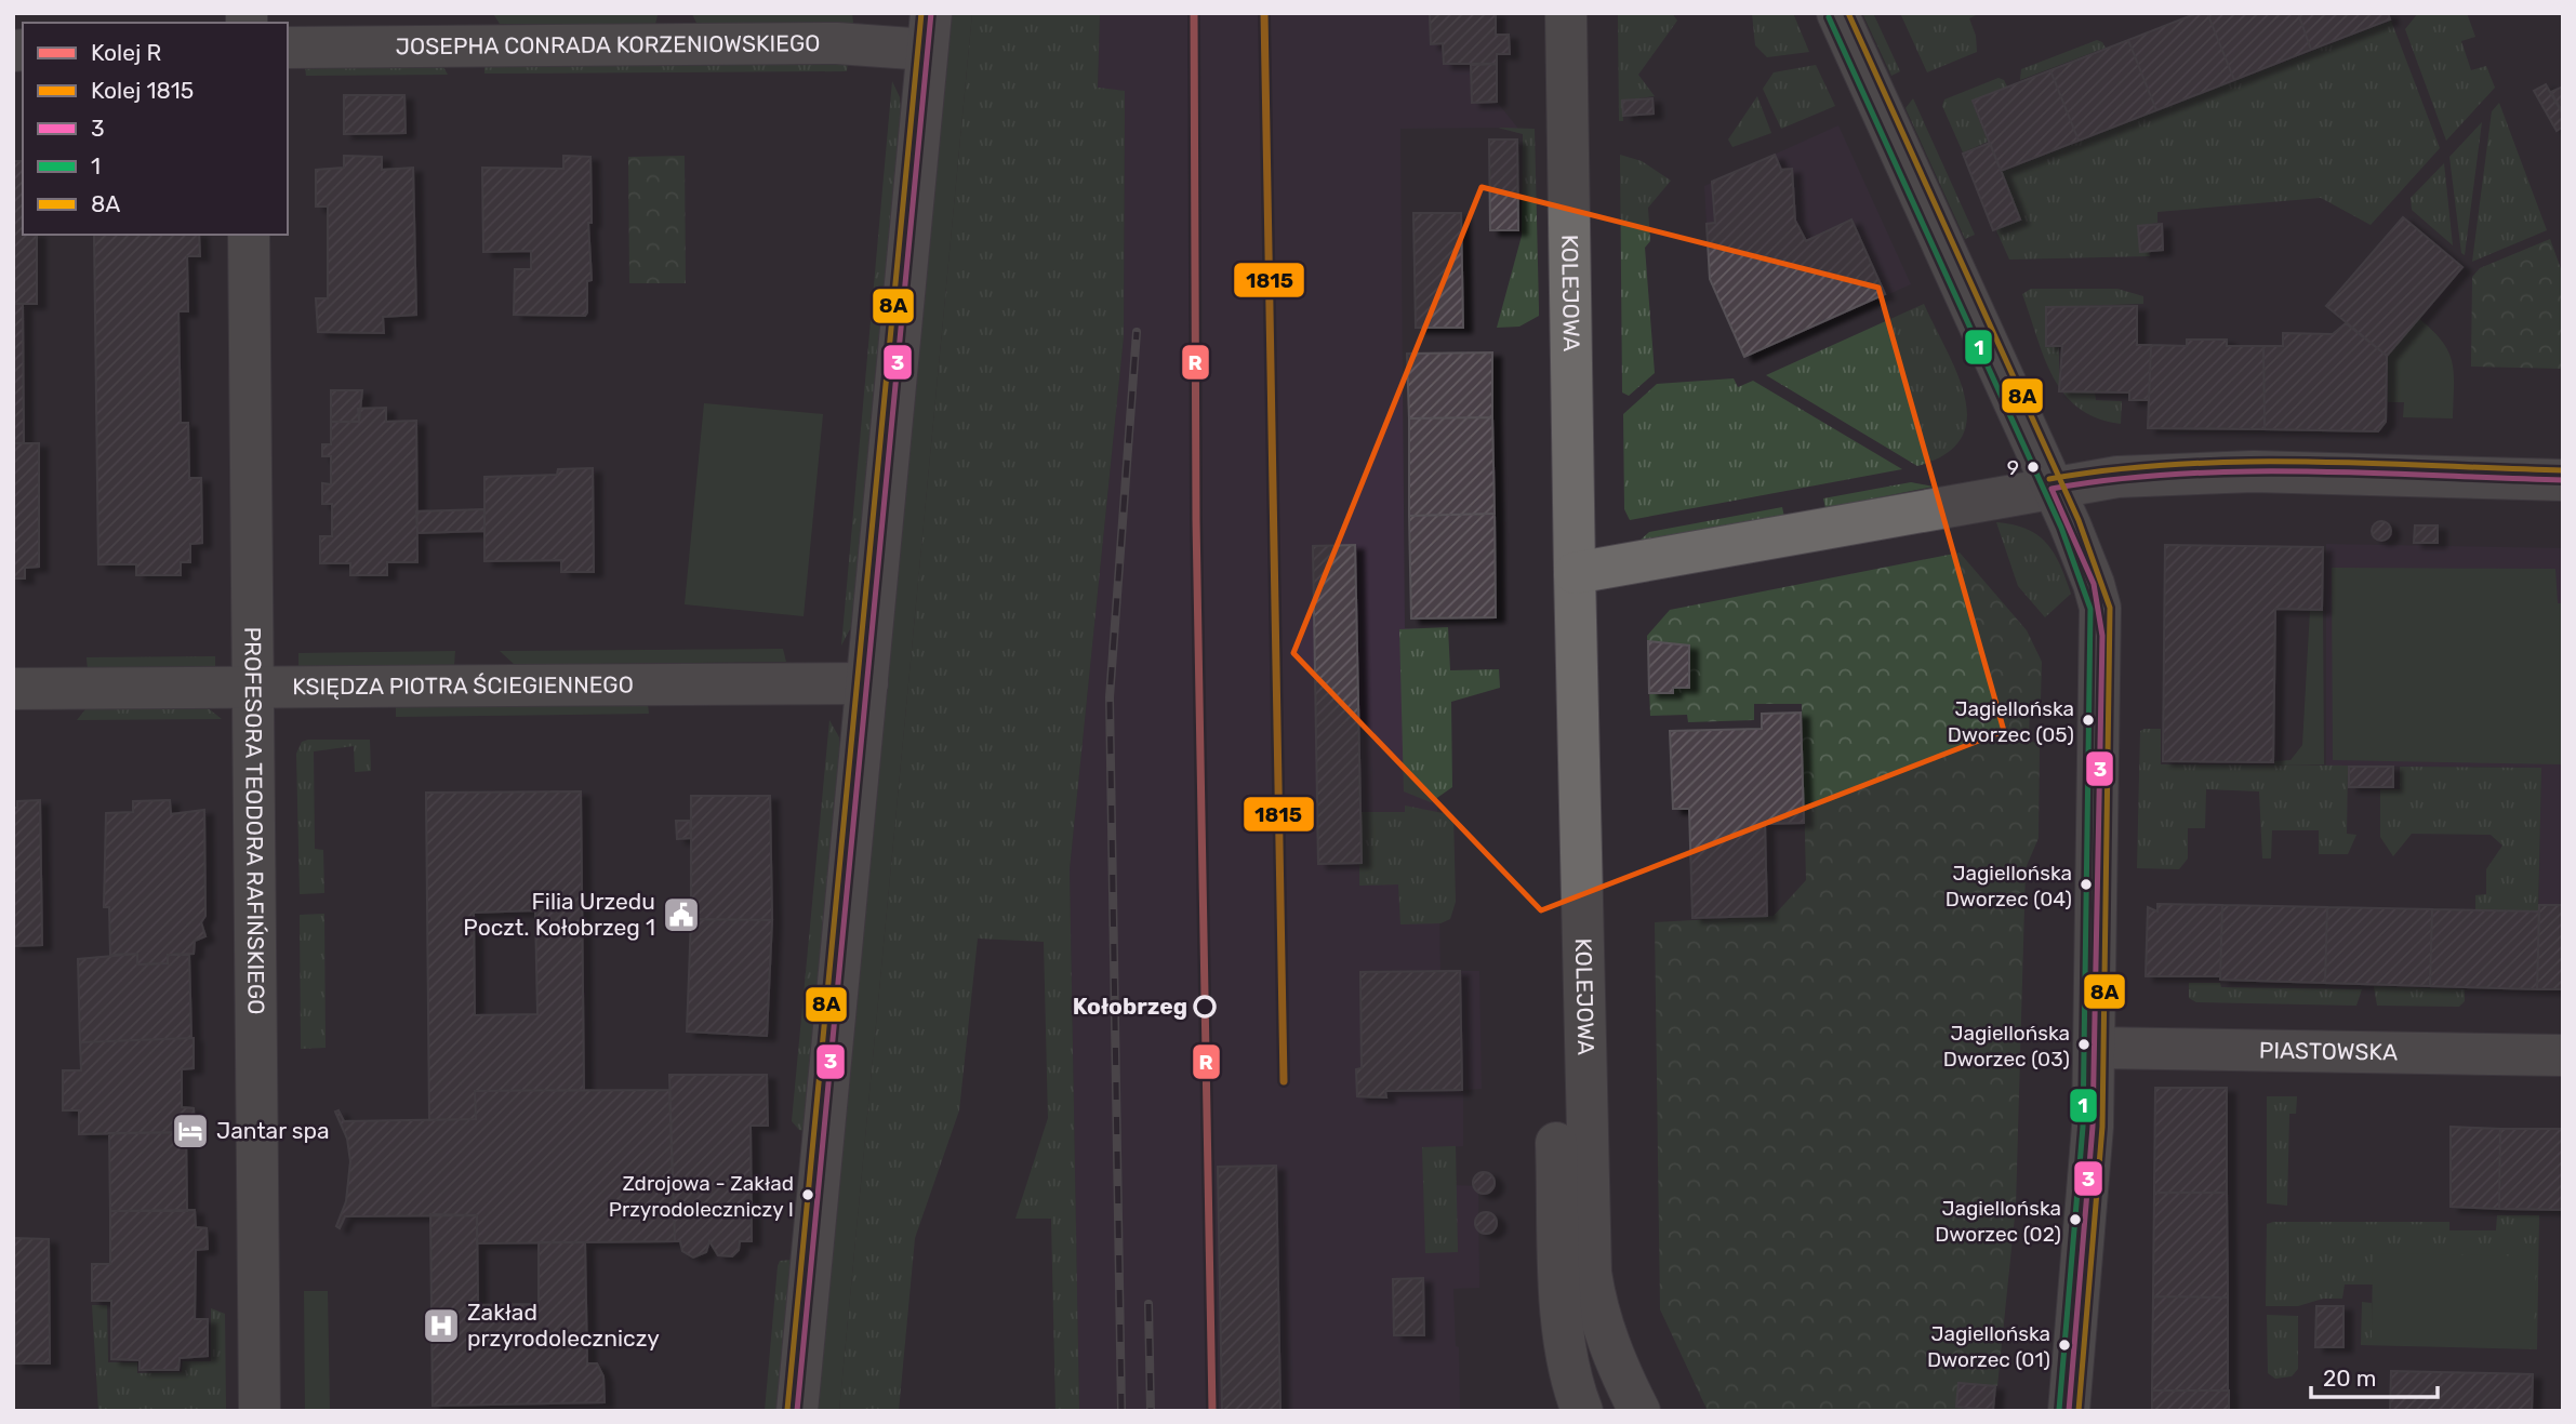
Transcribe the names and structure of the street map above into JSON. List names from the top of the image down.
{
  "streets": {
    "street": [
      "JOSEPHA CONRADA KORZENIOWSKIEGO",
      "KOLEJOWA",
      "KSIĘDZA PIOTRA ŚCIEGIENNEGO",
      "PROFESORA TEODORA RAFIŃSKIEGO",
      "PIASTOWSKA"
    ]
  },
  "crossings": [
    ["KSIĘDZA PIOTRA ŚCIEGIENNEGO", "PROFESORA TEODORA RAFIŃSKIEGO"]
  ],
  "places": {
    "other": [
      "9",
      "Jagiellońska Dworzec (05)",
      "Jagiellońska Dworzec (04)",
      "Kołobrzeg",
      "Jagiellońska Dworzec (03)",
      "Zdrojowa - Zakład Przyrodoleczniczy I",
      "Jagiellońska Dworzec (02)",
      "Jagiellońska Dworzec (01)"
    ],
    "public building": ["Filia Urzedu Poczt. Kołobrzeg 1"],
    "hotel": ["Jantar spa"],
    "hospital": ["Zakład przyrodoleczniczy"]
  },
  "lines": [
    "rail line R",
    "rail line 1815",
    "transit line 3",
    "transit line 8A",
    "transit line 1"
  ],
  "legend": [
    "Kolej R",
    "Kolej 1815",
    "3",
    "1",
    "8A"
  ],
  "scale_bar": "20 m"
}
